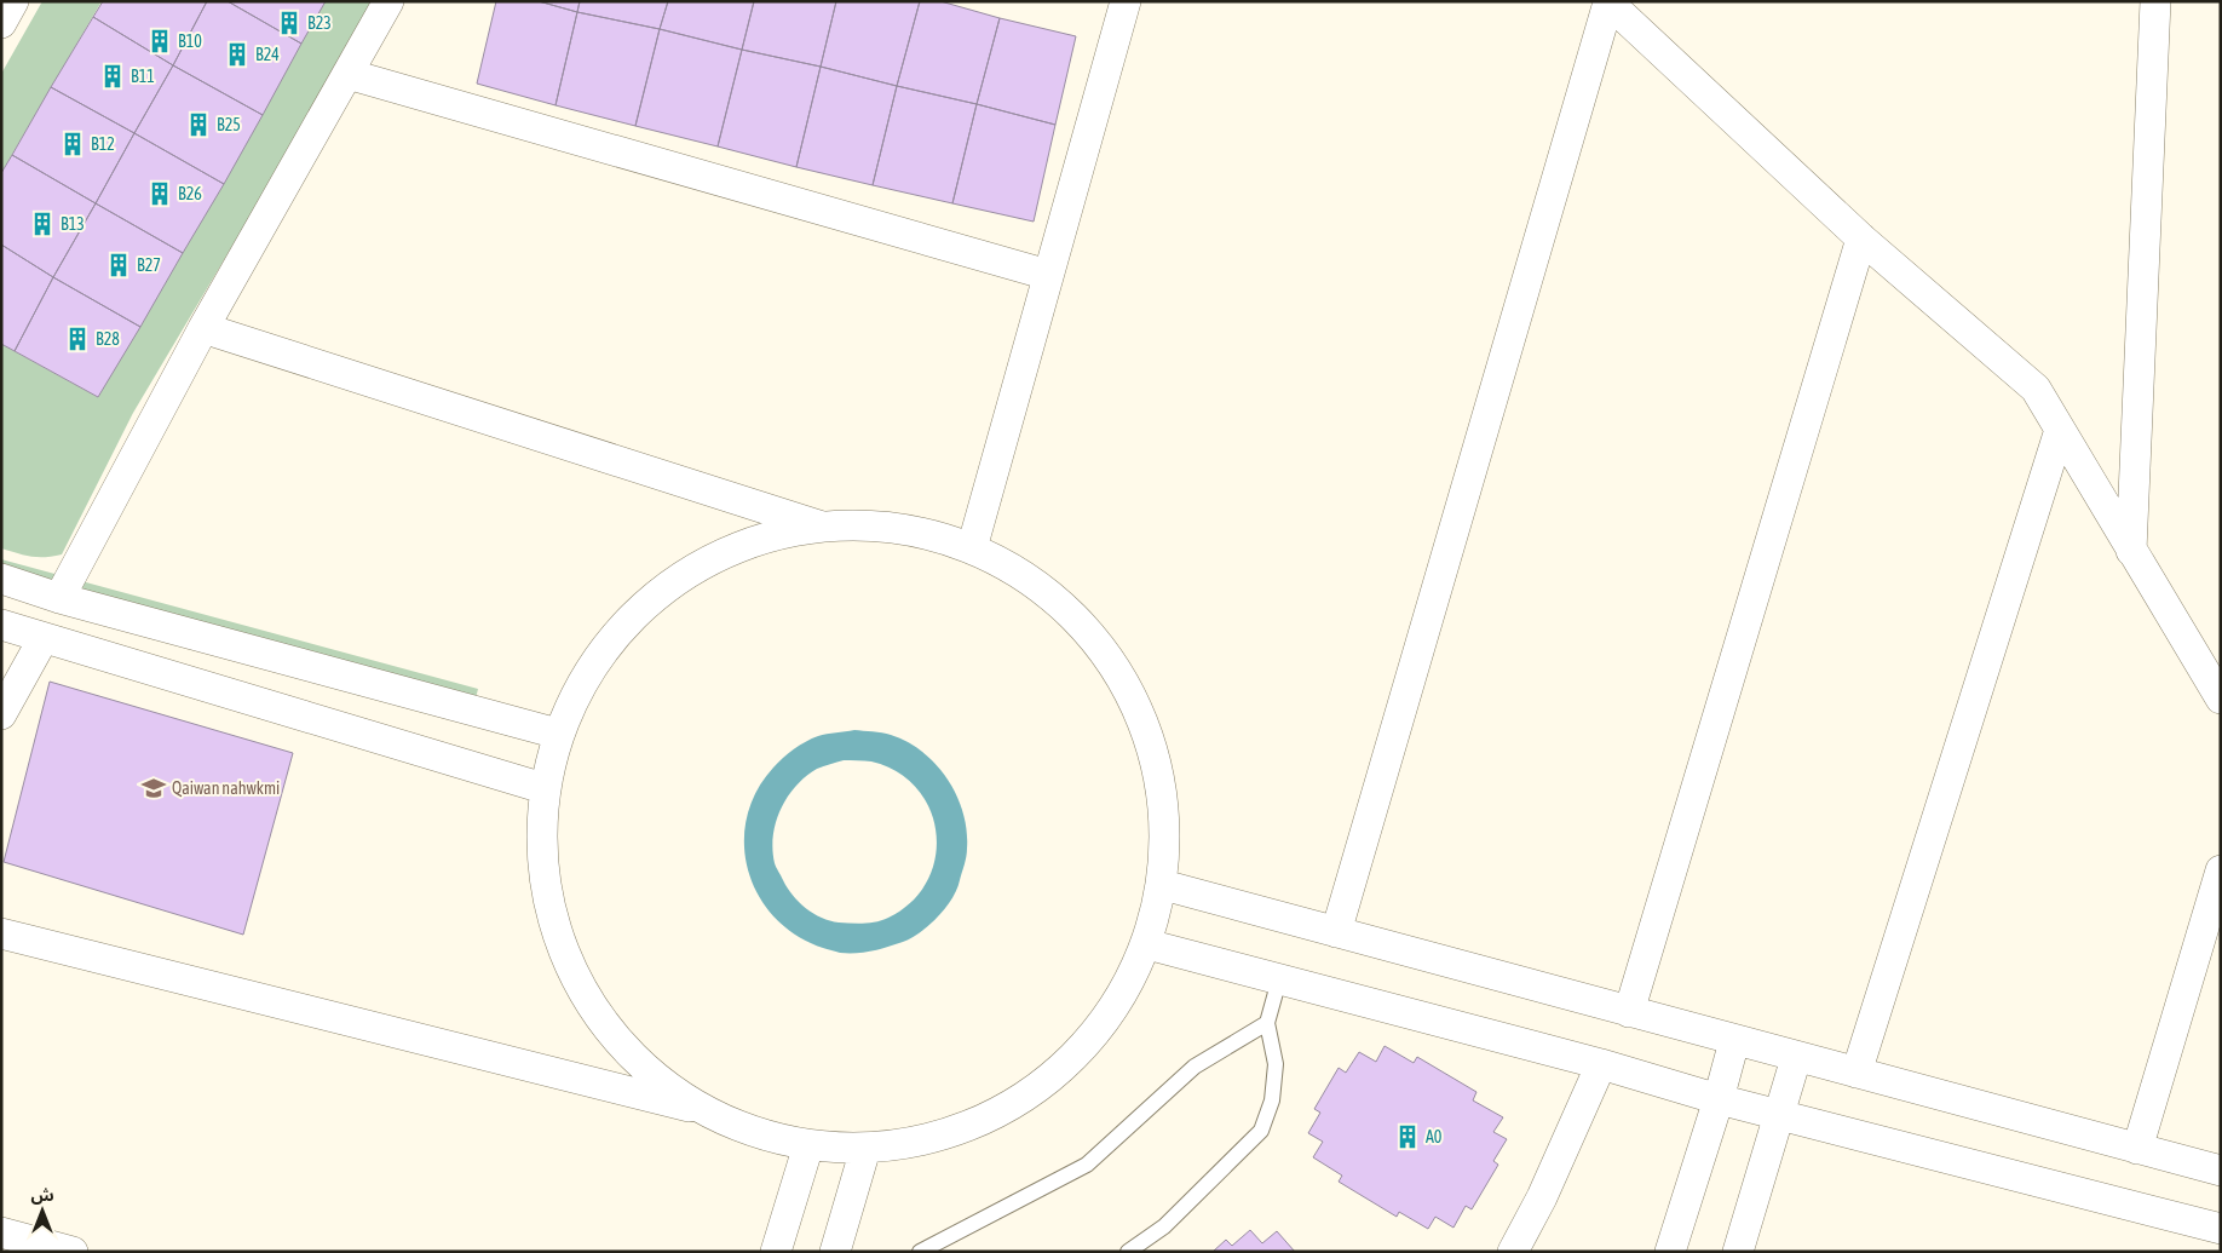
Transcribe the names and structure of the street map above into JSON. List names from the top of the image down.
{
  "places": {
    "building": [
      "B23",
      "B10",
      "B24",
      "B11",
      "B25",
      "B12",
      "B26",
      "B13",
      "B27",
      "B28",
      "A0"
    ],
    "school or university": ["Qaiwan nahwkmi"]
  },
  "north": "top"
}
